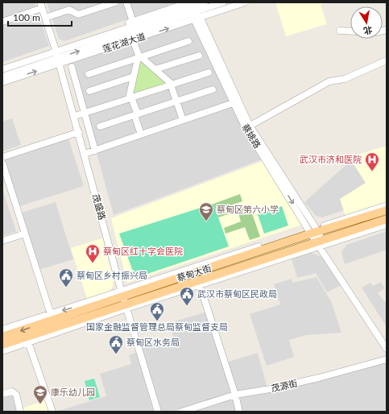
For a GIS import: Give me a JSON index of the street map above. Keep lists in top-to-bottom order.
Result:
{
  "streets": {
    "main road": ["蔡甸大街"],
    "street": [
      "莲花湖大道",
      "蔡姚路",
      "茂盛路",
      "茂源街"
    ]
  },
  "crossings": [
    ["莲花湖大道", "蔡姚路"],
    ["莲花湖大道", "茂盛路"],
    ["蔡姚路", "蔡甸大街"],
    ["茂盛路", "蔡甸大街"]
  ],
  "places": {
    "hospital": ["武汉市济和医院", "蔡甸区红十字会医院"],
    "school or university": ["蔡甸区第六小学", "康乐幼儿园"],
    "public building": [
      "蔡甸区乡村振兴局",
      "武汉市蔡甸区民政局",
      "国家金融监督管理总局蔡甸监督支局",
      "蔡甸区水务局"
    ]
  },
  "scale_bar": "100 m",
  "north": "bottom"
}
